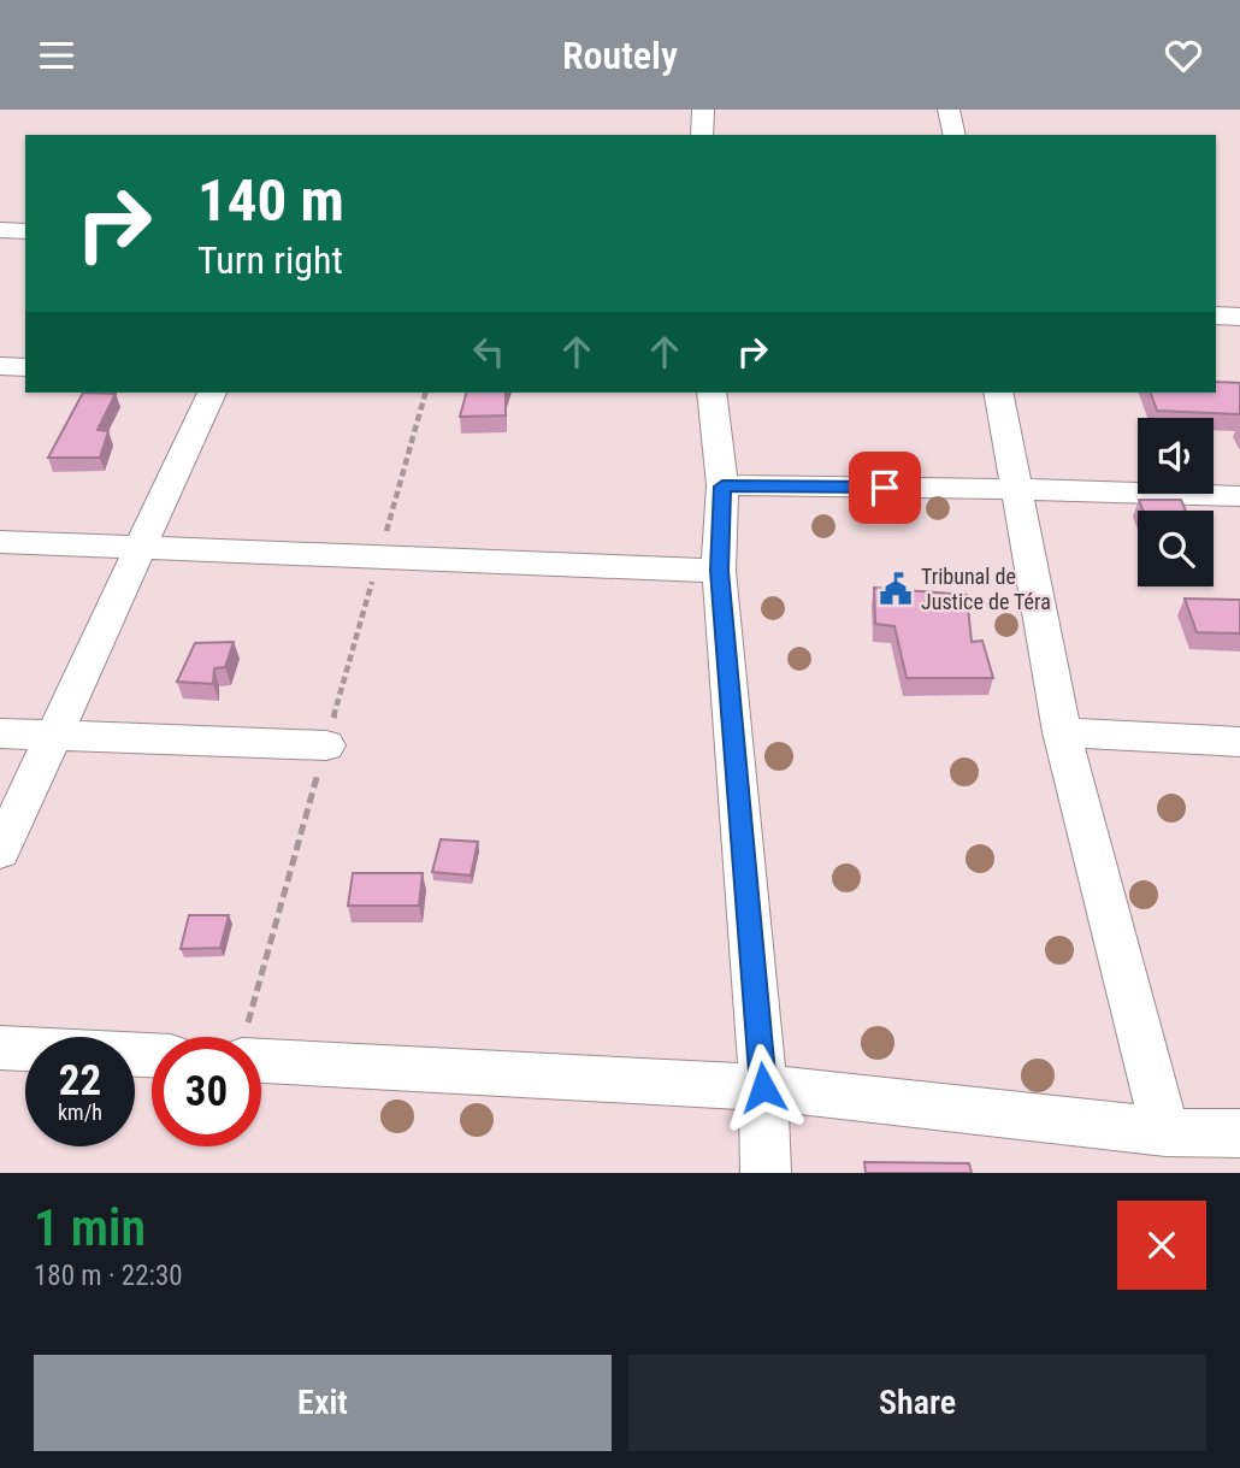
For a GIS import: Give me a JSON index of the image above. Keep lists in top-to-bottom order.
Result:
{
  "places": {
    "public building": ["Tribunal de Justice de Téra"]
  },
  "page": {
    "header": "Routely",
    "turn": ["140 m", "Turn right"],
    "speed": "22 km/h",
    "limit": "30",
    "heading": ["1 min", "180 m · 22:30"],
    "buttons": ["Exit", "Share"]
  }
}
